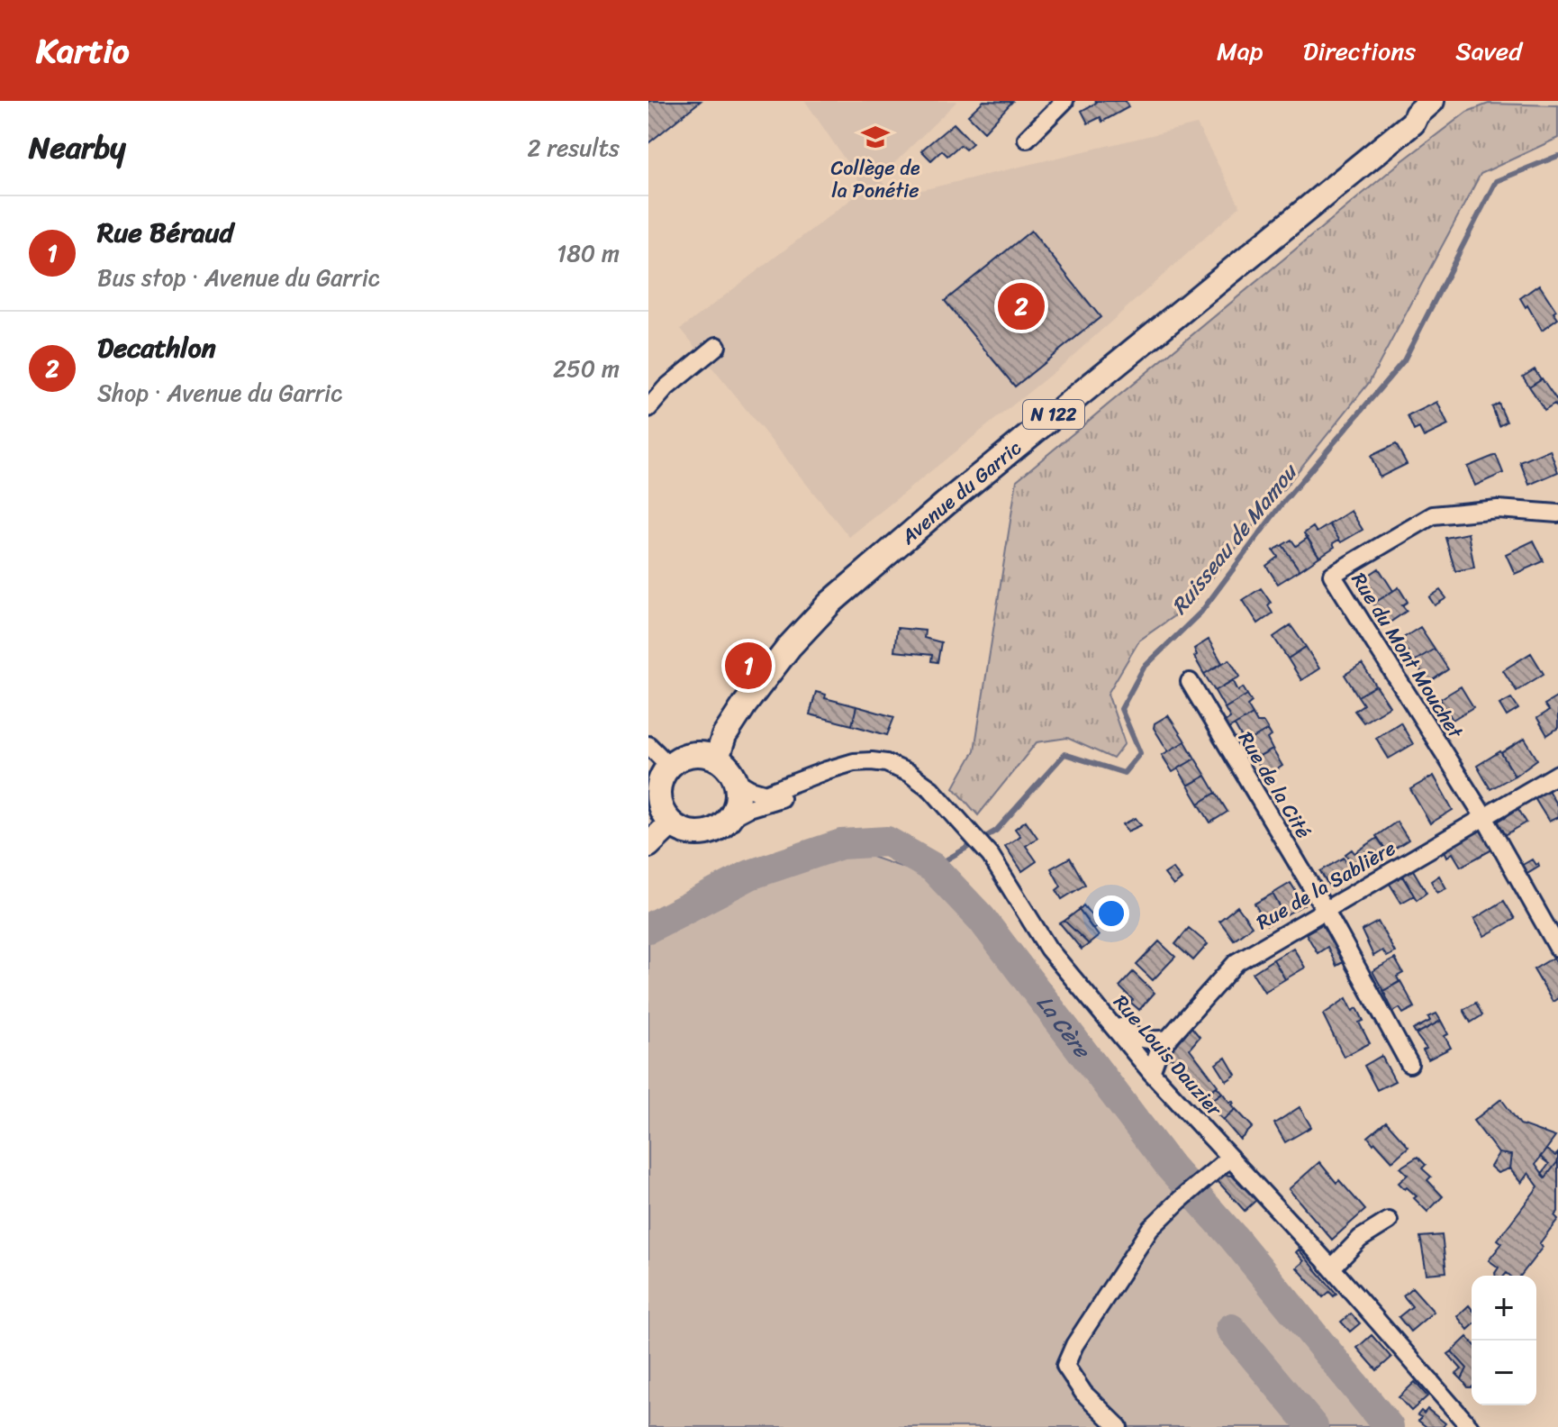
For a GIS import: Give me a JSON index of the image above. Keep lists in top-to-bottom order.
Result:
{
  "streets": {
    "main road": ["N 122", "Avenue du Garric"],
    "street": [
      "Rue du Mont Mouchet",
      "Rue de la Cité",
      "Rue de la Sablière",
      "Rue Louis Dauzier"
    ]
  },
  "crossings": [
    ["Rue du Mont Mouchet", "Rue de la Sablière"],
    ["Rue de la Cité", "Rue de la Sablière"],
    ["Rue de la Sablière", "Rue Louis Dauzier"]
  ],
  "water": ["Ruisseau de Mamou", "La Cère"],
  "places": {
    "school or university": ["Collège de la Ponétie"]
  },
  "page": {
    "header": "Kartio",
    "nav": ["Map", "Directions", "Saved"],
    "heading": ["Nearby", "2 results"],
    "list": [
      {
        "mark": "1",
        "name": "Rue Béraud",
        "note": "Bus stop · Avenue du Garric",
        "value": "180 m"
      },
      {
        "mark": "2",
        "name": "Decathlon",
        "note": "Shop · Avenue du Garric",
        "value": "250 m"
      }
    ],
    "pins": ["2", "1"],
    "map_buttons": ["+", "−"]
  }
}
